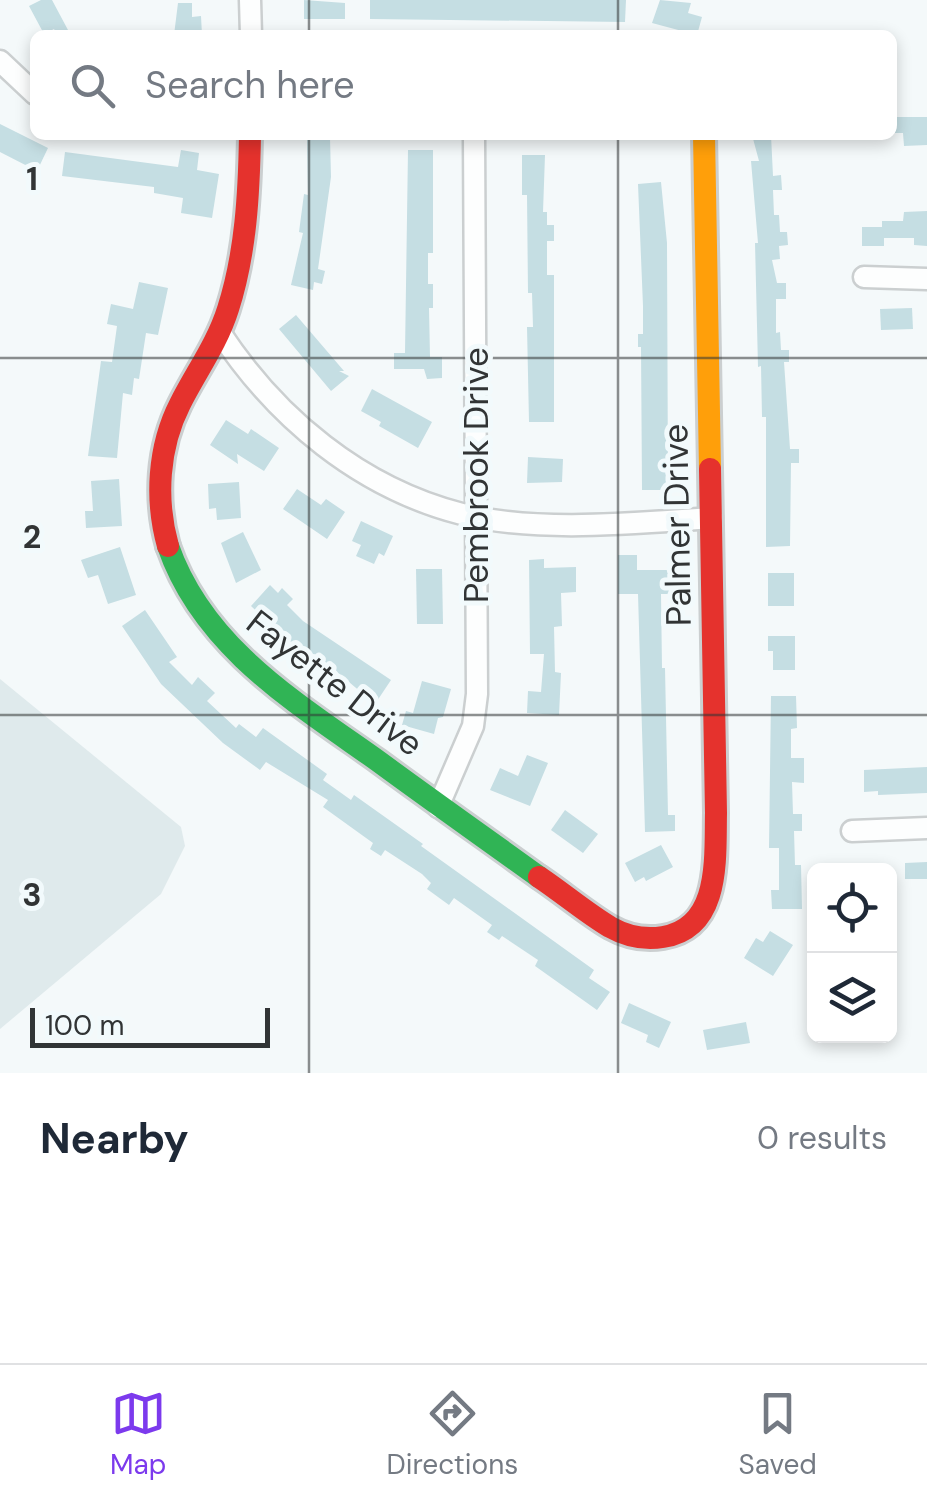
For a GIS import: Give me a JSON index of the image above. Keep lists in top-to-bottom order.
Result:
{
  "streets": {
    "street": ["Pembrook Drive", "Palmer Drive", "Fayette Drive"]
  },
  "crossings": [
    ["Pembrook Drive", "Fayette Drive"],
    ["Palmer Drive", "Fayette Drive"]
  ],
  "scale_bar": "100 m",
  "page": {
    "search": "Search here",
    "scale": "100 m",
    "heading": ["Nearby", "0 results"],
    "nav": ["Map", "Directions", "Saved"]
  },
  "grid": {
    "rows": ["1", "2", "3"]
  }
}
